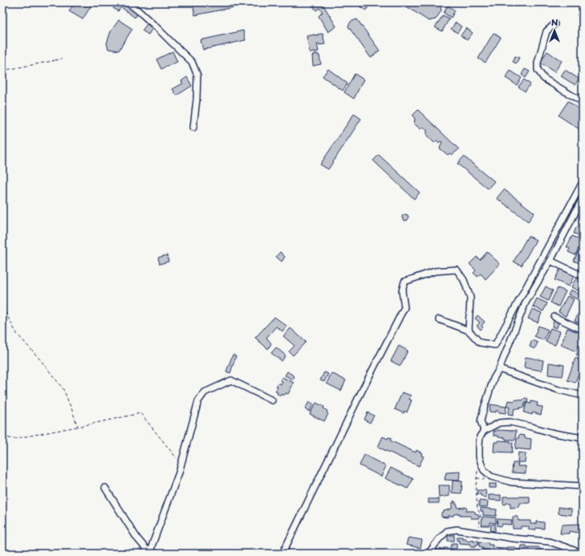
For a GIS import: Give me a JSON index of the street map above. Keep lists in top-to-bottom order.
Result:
{
  "north": "top"
}
